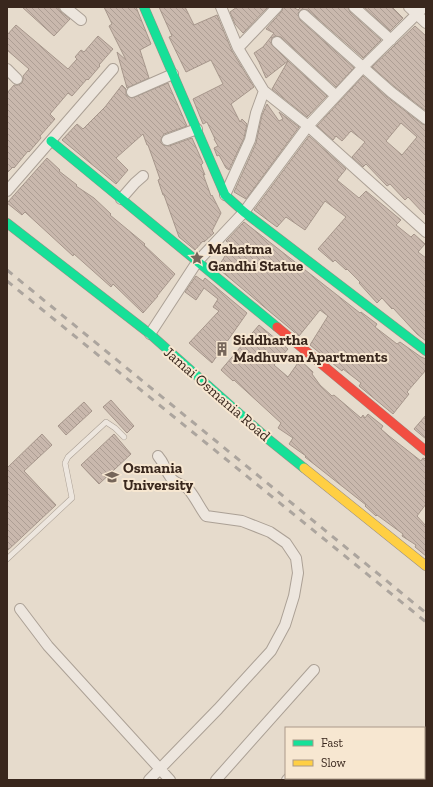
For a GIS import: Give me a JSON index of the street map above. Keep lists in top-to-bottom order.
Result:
{
  "streets": {
    "street": ["Jamai Osmania Road"]
  },
  "places": {
    "place": ["Mahatma Gandhi Statue"],
    "building": ["Siddhartha Madhuvan Apartments"],
    "school or university": ["Osmania University"]
  },
  "legend": ["Fast", "Slow"]
}
